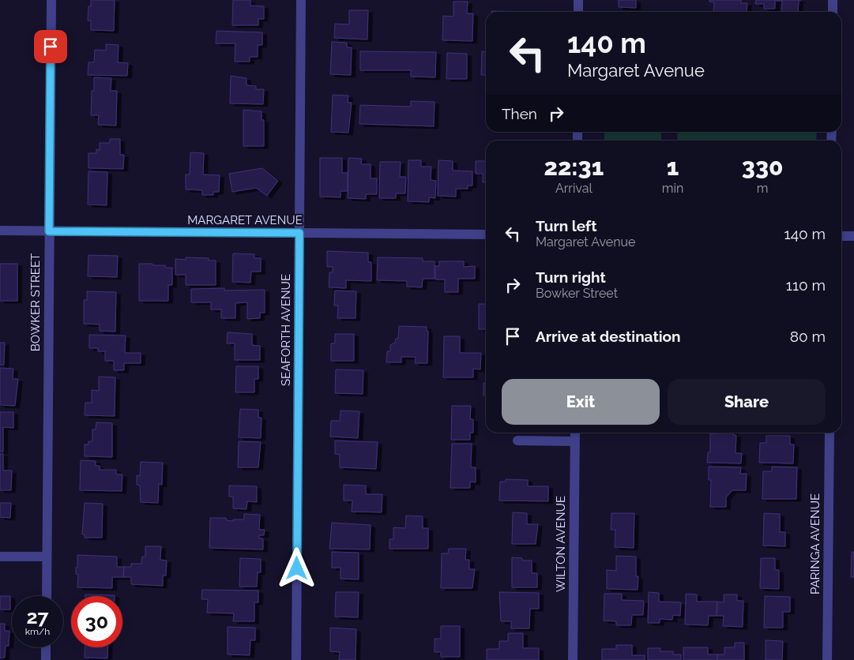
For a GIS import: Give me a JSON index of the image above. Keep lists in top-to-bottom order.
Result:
{
  "streets": {
    "street": [
      "MARGARET AVENUE",
      "BOWKER STREET",
      "SEAFORTH AVENUE",
      "WILTON AVENUE",
      "PARINGA AVENUE"
    ]
  },
  "crossings": [
    ["MARGARET AVENUE", "BOWKER STREET"],
    ["MARGARET AVENUE", "SEAFORTH AVENUE"]
  ],
  "page": {
    "turn": ["140 m", "Margaret Avenue"],
    "then": "Then",
    "eta": [
      "22:31",
      "Arrival",
      "1",
      "min",
      "330",
      "m"
    ],
    "list": [
      {
        "name": "Turn left",
        "note": "Margaret Avenue",
        "value": "140 m"
      },
      {
        "name": "Turn right",
        "note": "Bowker Street",
        "value": "110 m"
      },
      {
        "name": "Arrive at destination",
        "value": "80 m"
      }
    ],
    "buttons": ["Exit", "Share"],
    "speed": "27 km/h",
    "limit": "30"
  }
}
